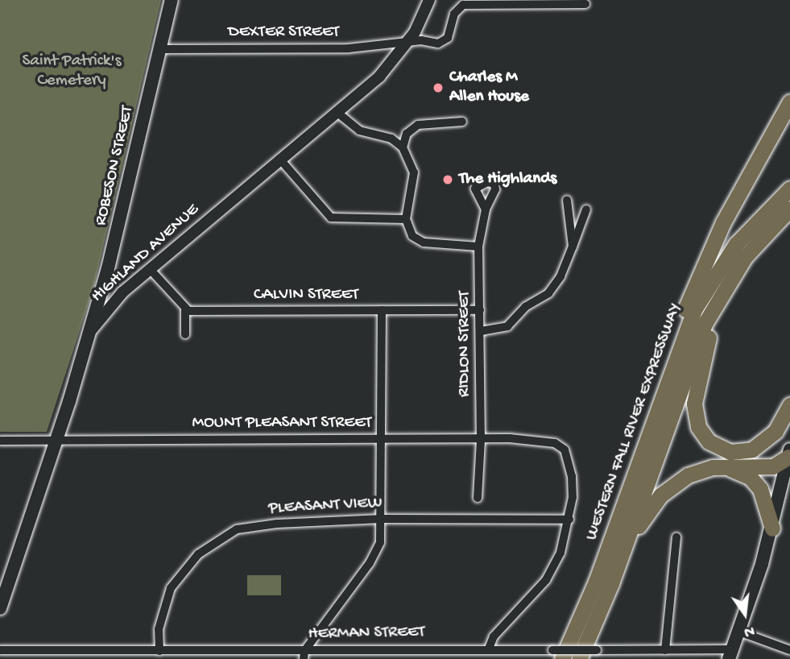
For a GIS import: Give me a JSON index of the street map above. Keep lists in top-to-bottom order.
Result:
{
  "streets": {
    "highway": ["WESTERN FALL RIVER EXPRESSWAY"],
    "main road": ["ROBESON STREET", "HIGHLAND AVENUE"],
    "street": [
      "DEXTER STREET",
      "CALVIN STREET",
      "RIDLON STREET",
      "MOUNT PLEASANT STREET",
      "PLEASANT VIEW",
      "HERMAN STREET"
    ]
  },
  "crossings": [
    ["DEXTER STREET", "ROBESON STREET"],
    ["DEXTER STREET", "HIGHLAND AVENUE"],
    ["ROBESON STREET", "HIGHLAND AVENUE"],
    ["HIGHLAND AVENUE", "MOUNT PLEASANT STREET"],
    ["CALVIN STREET", "RIDLON STREET"],
    ["RIDLON STREET", "MOUNT PLEASANT STREET"],
    ["WESTERN FALL RIVER EXPRESSWAY", "HERMAN STREET"],
    ["MOUNT PLEASANT STREET", "PLEASANT VIEW"],
    ["PLEASANT VIEW", "HERMAN STREET"]
  ],
  "parks": ["Saint Patrick's Cemetery"],
  "places": ["Charles M Allen House", "The Highlands"],
  "north": "bottom"
}
